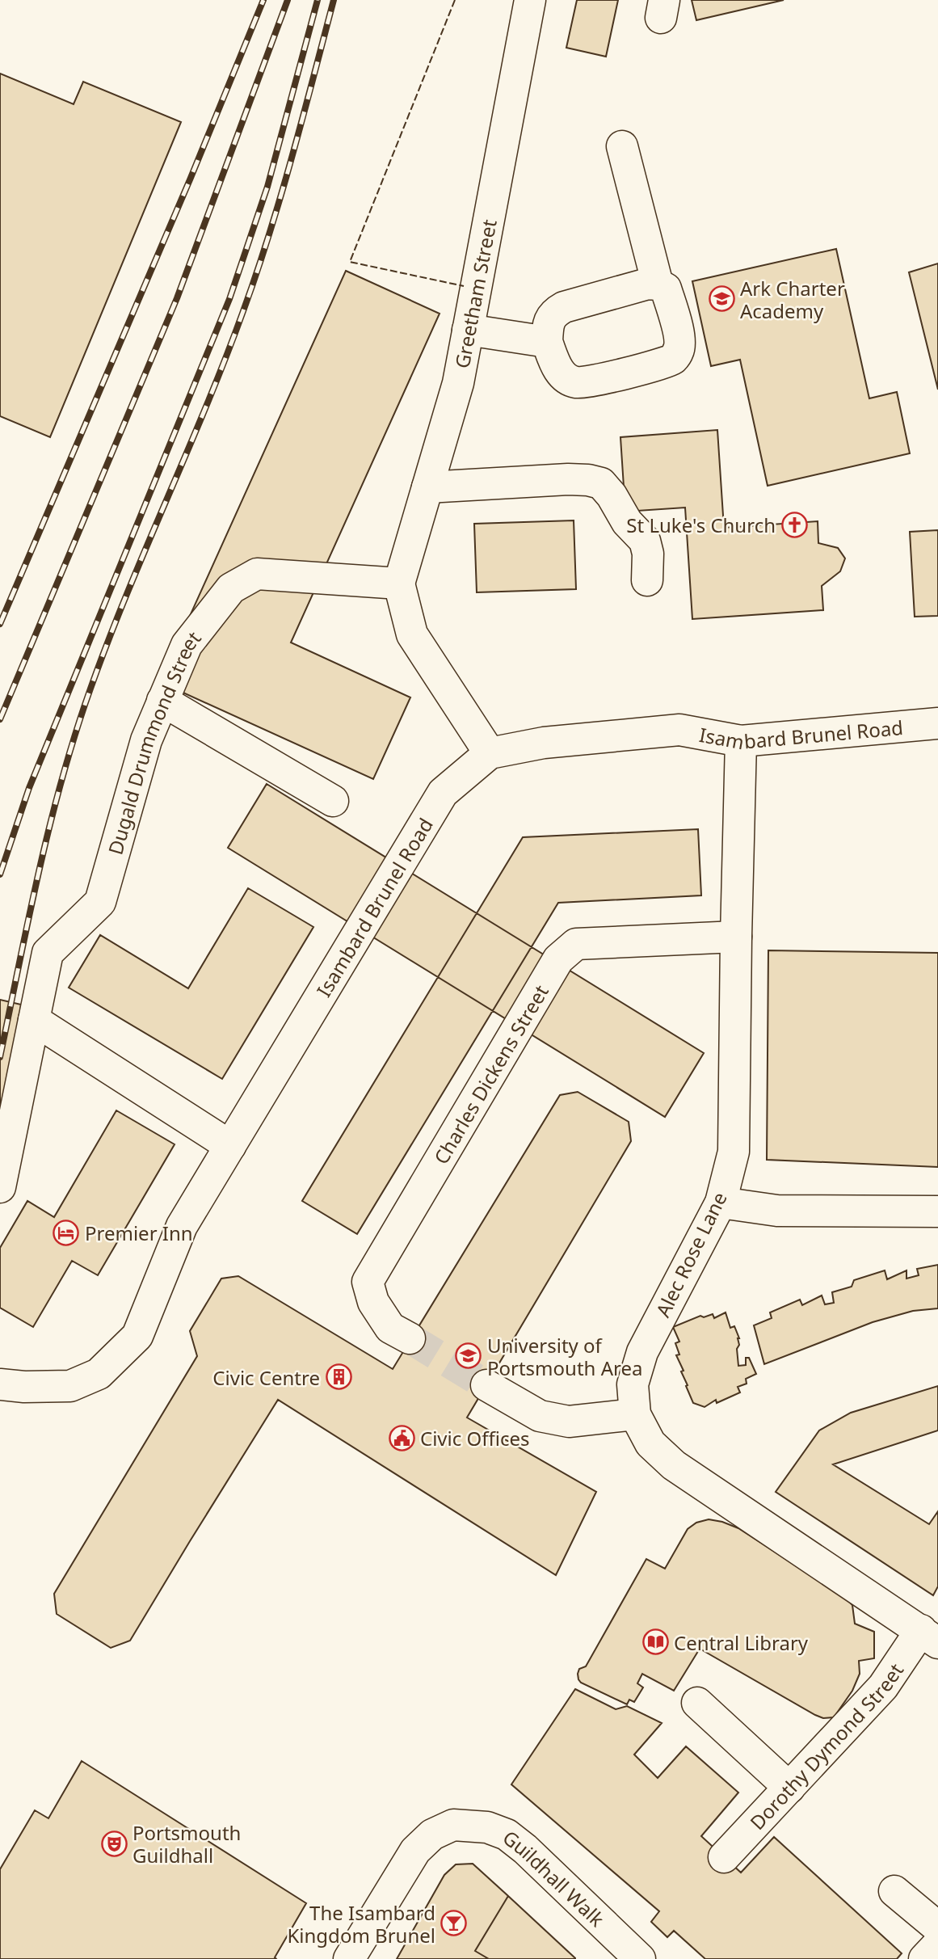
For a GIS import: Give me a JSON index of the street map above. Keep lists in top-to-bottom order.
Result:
{
  "streets": {
    "street": [
      "Greetham Street",
      "Isambard Brunel Road",
      "Dugald Drummond Street",
      "Charles Dickens Street",
      "Alec Rose Lane",
      "Dorothy Dymond Street",
      "Guildhall Walk"
    ]
  },
  "crossings": [
    ["Greetham Street", "Dugald Drummond Street"],
    ["Isambard Brunel Road", "Alec Rose Lane"],
    ["Charles Dickens Street", "Alec Rose Lane"],
    ["Alec Rose Lane", "Dorothy Dymond Street"]
  ],
  "places": {
    "school or university": ["Ark Charter Academy", "University of Portsmouth Area"],
    "church": ["St Luke's Church"],
    "hotel": ["Premier Inn"],
    "building": ["Civic Centre"],
    "public building": ["Civic Offices"],
    "library": ["Central Library"],
    "theatre": ["Portsmouth Guildhall"],
    "bar": ["The Isambard Kingdom Brunel"]
  }
}
